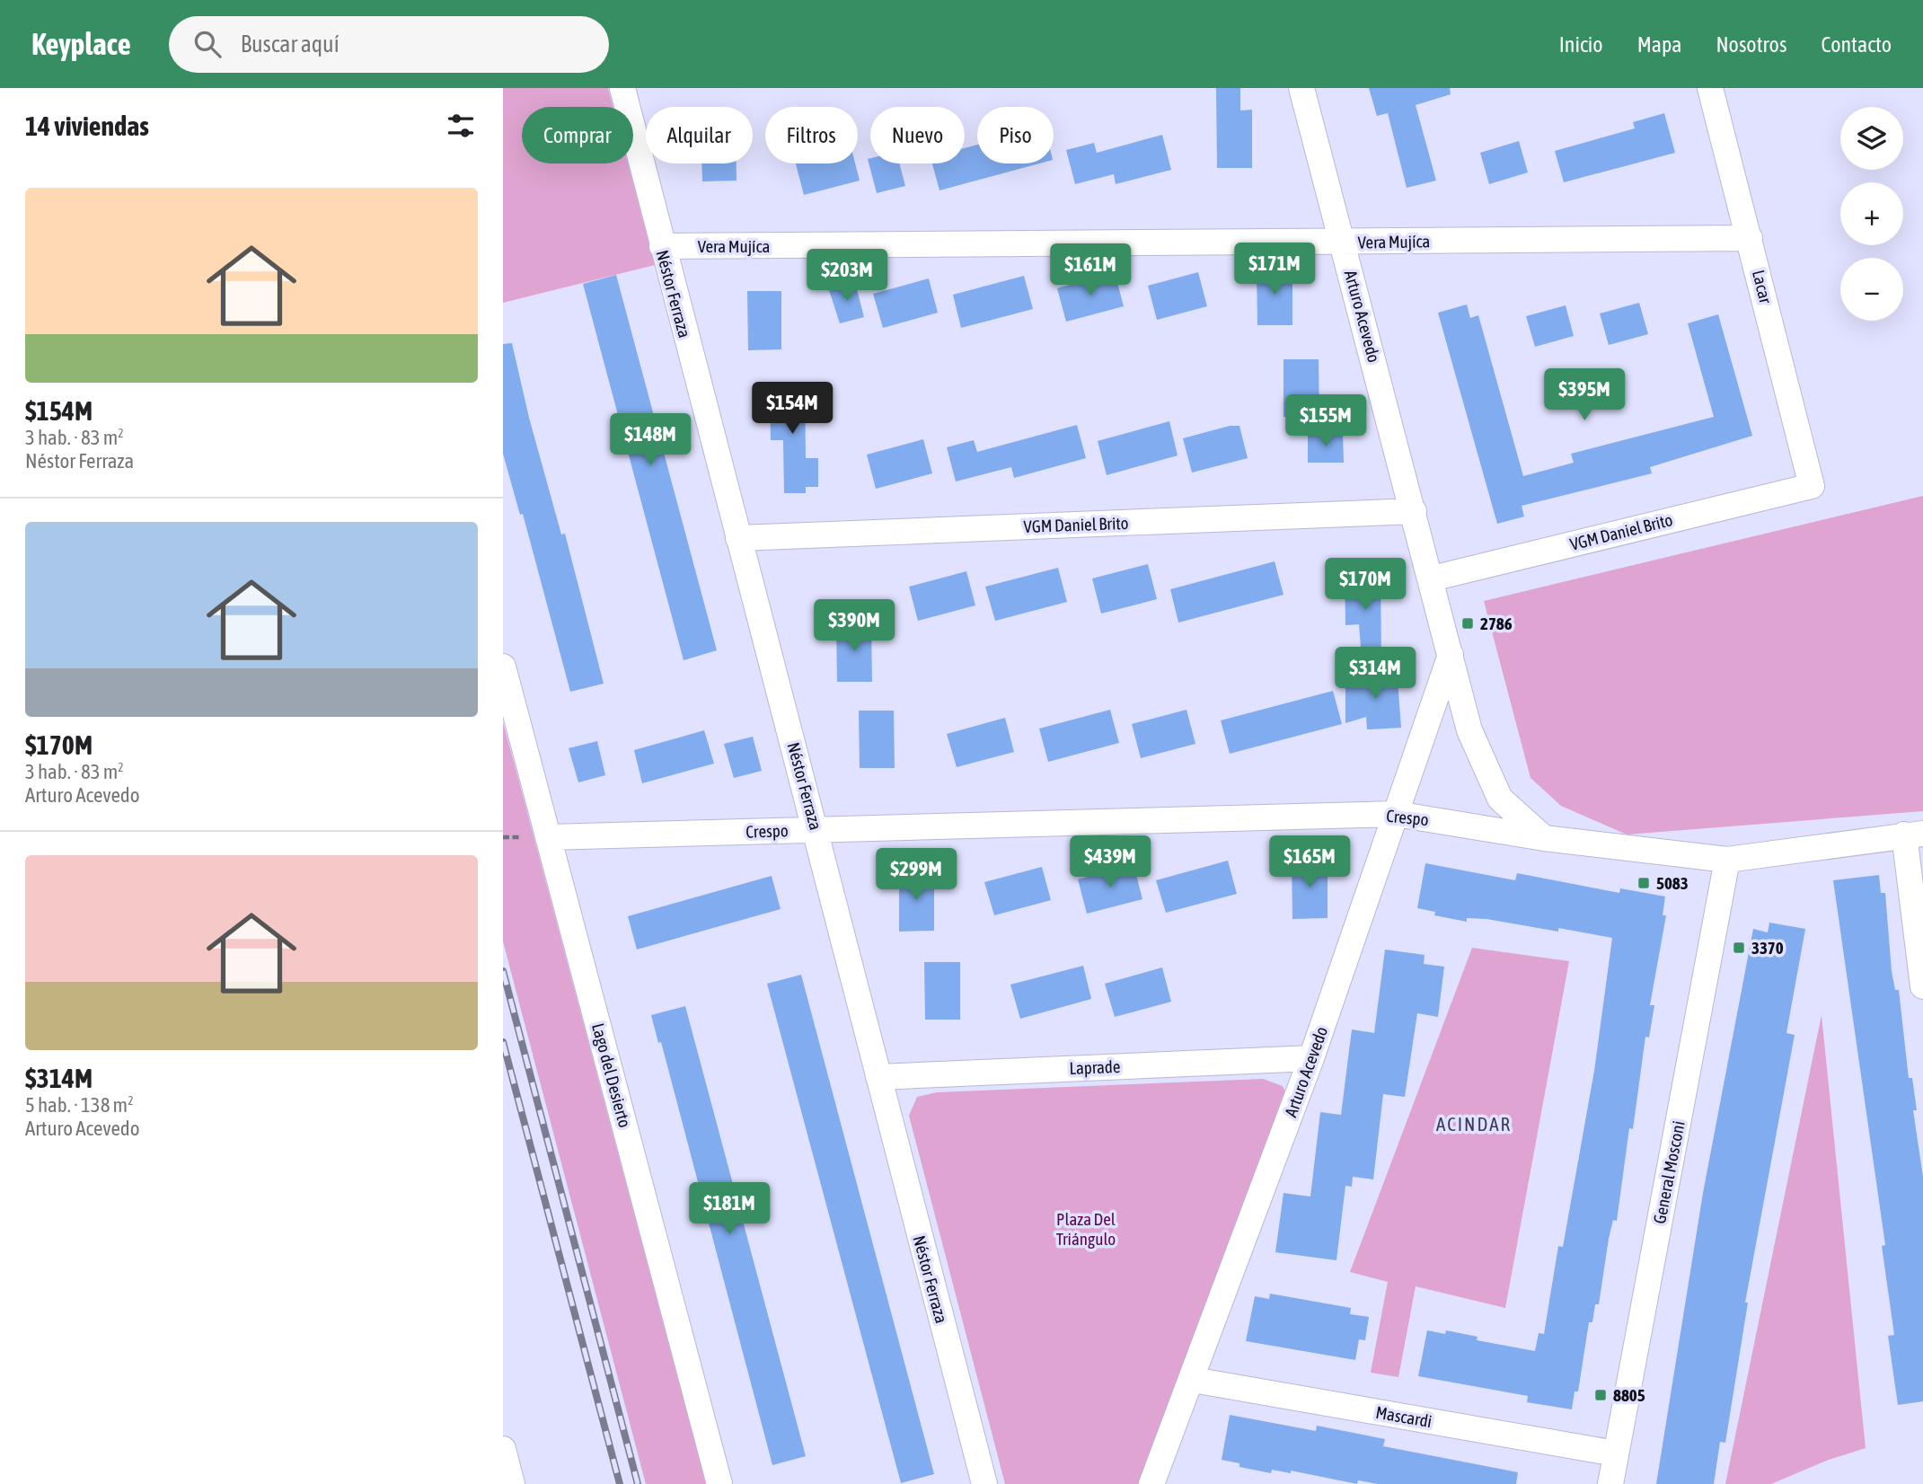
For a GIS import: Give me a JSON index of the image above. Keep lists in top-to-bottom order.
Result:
{
  "streets": {
    "street": [
      "Vera Mujíca",
      "Lacar",
      "Néstor Ferraza",
      "Arturo Acevedo",
      "VGM Daniel Brito",
      "Crespo",
      "Laprade",
      "Lago del Desierto",
      "General Mosconi",
      "Mascardi"
    ]
  },
  "crossings": [
    ["Vera Mujíca", "Lacar"],
    ["Vera Mujíca", "Néstor Ferraza"],
    ["Vera Mujíca", "Arturo Acevedo"],
    ["Lacar", "VGM Daniel Brito"],
    ["Néstor Ferraza", "VGM Daniel Brito"],
    ["Néstor Ferraza", "Crespo"],
    ["Néstor Ferraza", "Laprade"],
    ["Arturo Acevedo", "VGM Daniel Brito"],
    ["Arturo Acevedo", "Crespo"],
    ["Arturo Acevedo", "Laprade"],
    ["Arturo Acevedo", "Mascardi"],
    ["Crespo", "Lago del Desierto"],
    ["Crespo", "General Mosconi"],
    ["General Mosconi", "Mascardi"]
  ],
  "districts": ["ACINDAR"],
  "parks": ["Plaza Del Triángulo"],
  "places": {
    "transit": [
      "2786",
      "5083",
      "3370",
      "8805"
    ]
  },
  "page": {
    "header": "Keyplace",
    "search": "Buscar aquí",
    "nav": [
      "Inicio",
      "Mapa",
      "Nosotros",
      "Contacto"
    ],
    "heading": "14 viviendas",
    "map_buttons": ["+", "−"],
    "chip": [
      "Comprar",
      "Alquilar",
      "Filtros",
      "Nuevo",
      "Piso"
    ],
    "list": [
      {
        "name": "$154M",
        "note": "3 hab. · 83 m² · Néstor Ferraza"
      },
      {
        "name": "$170M",
        "note": "3 hab. · 83 m² · Arturo Acevedo"
      },
      {
        "name": "$314M",
        "note": "5 hab. · 138 m² · Arturo Acevedo"
      }
    ],
    "price": [
      "$171M",
      "$161M",
      "$203M",
      "$395M",
      "$154M",
      "$155M",
      "$148M",
      "$170M",
      "$390M",
      "$314M",
      "$439M",
      "$165M",
      "$299M",
      "$181M"
    ]
  }
}
